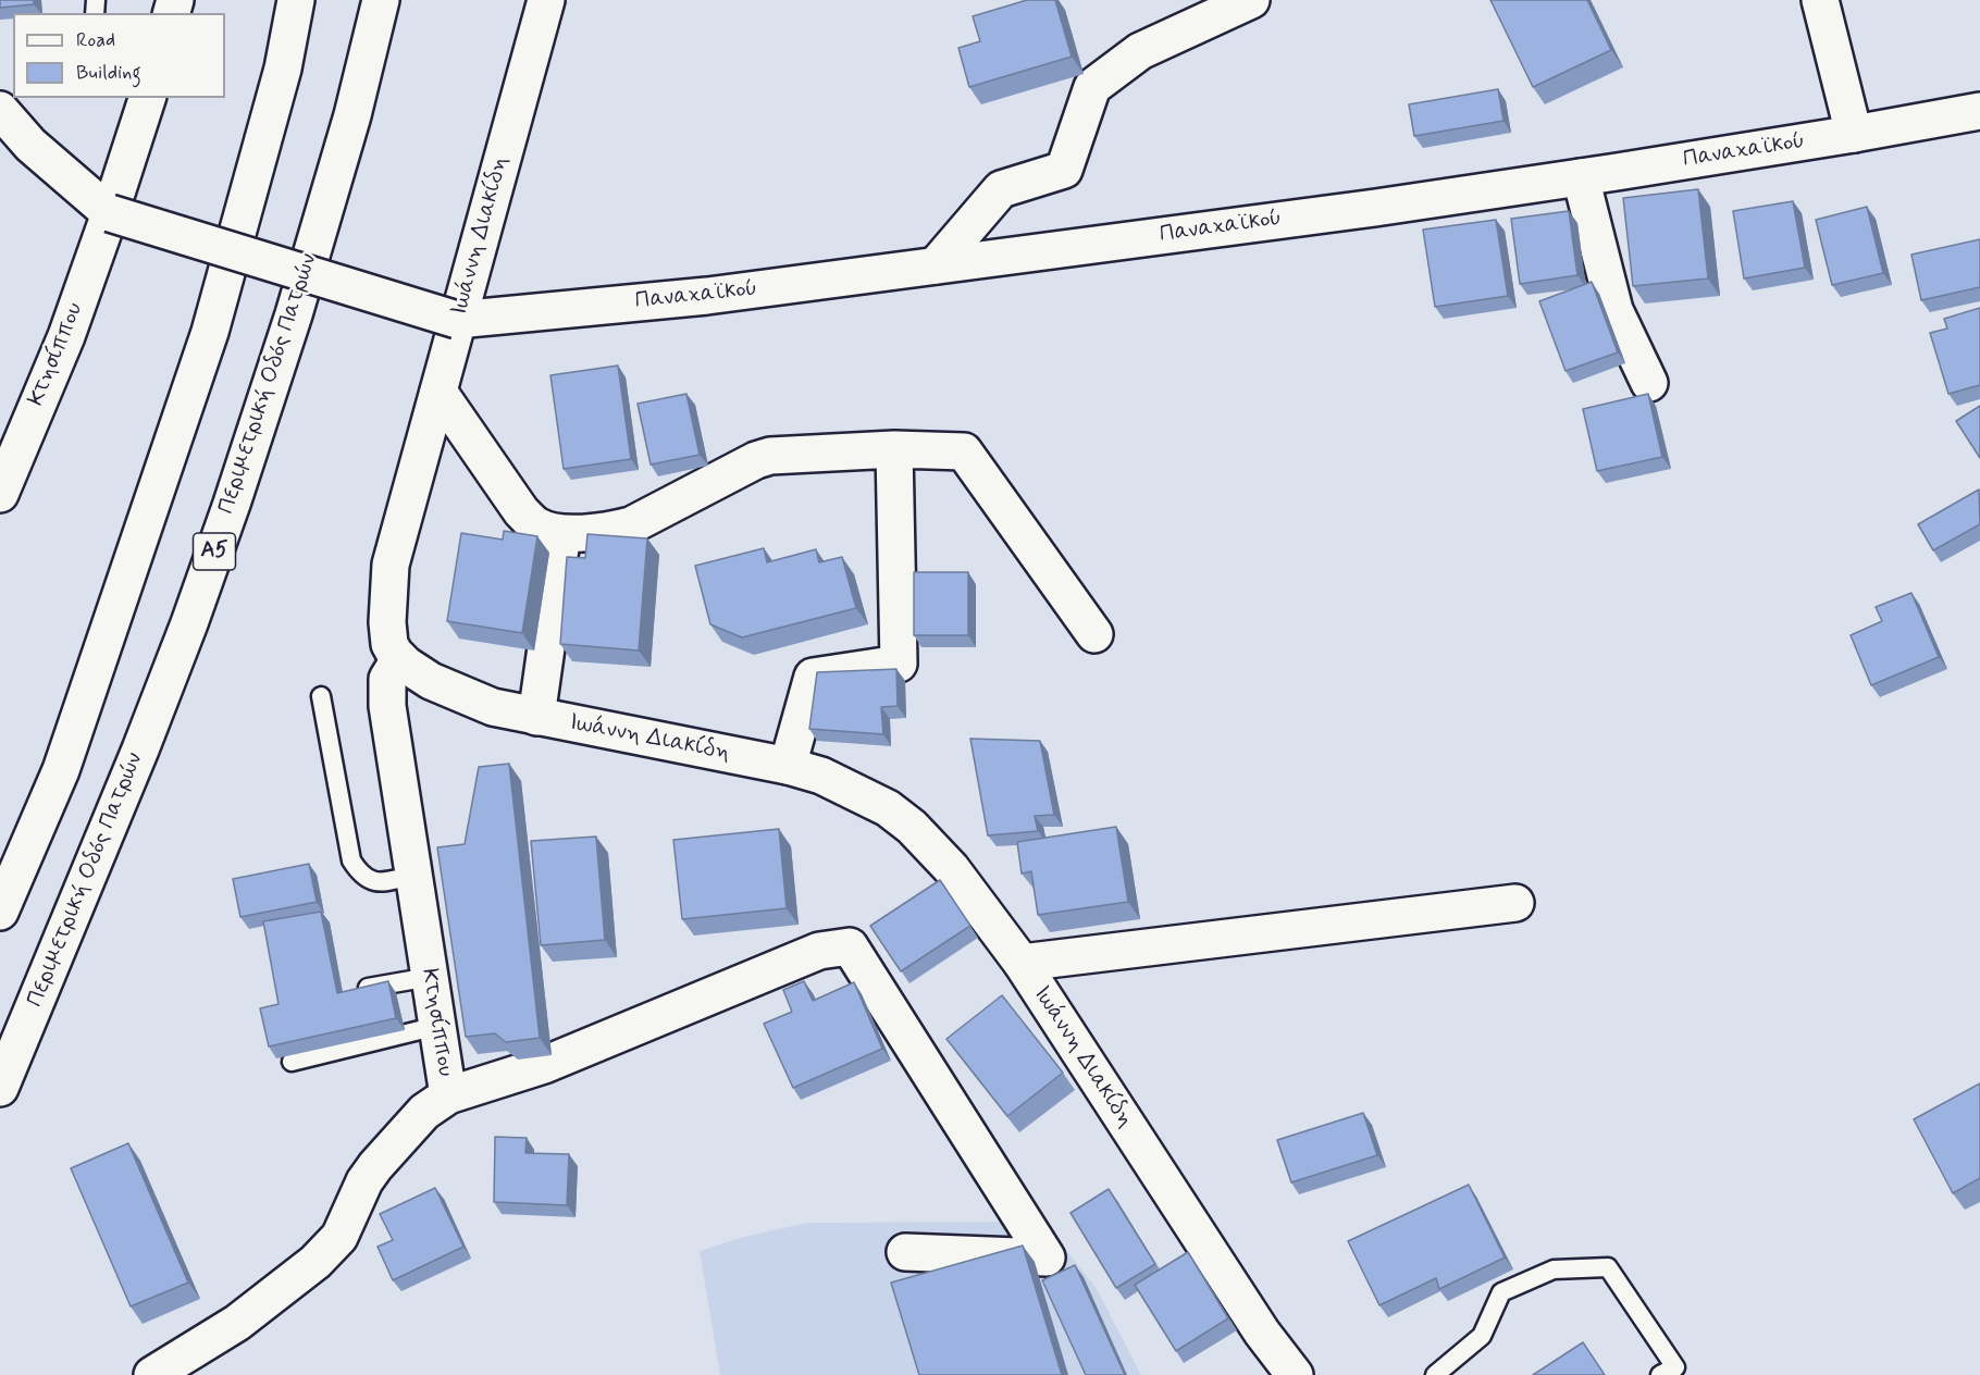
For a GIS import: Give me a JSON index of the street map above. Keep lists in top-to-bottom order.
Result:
{
  "streets": {
    "main road": [
      "Παναχαϊκού",
      "Ιωάννη Διακίδη",
      "Κτησίππου",
      "Περιμετρική Οδός Πατρών",
      "Α5"
    ]
  },
  "crossings": [
    ["Παναχαϊκού", "Ιωάννη Διακίδη"],
    ["Ιωάννη Διακίδη", "Κτησίππου"]
  ],
  "legend": ["Road", "Building"]
}
